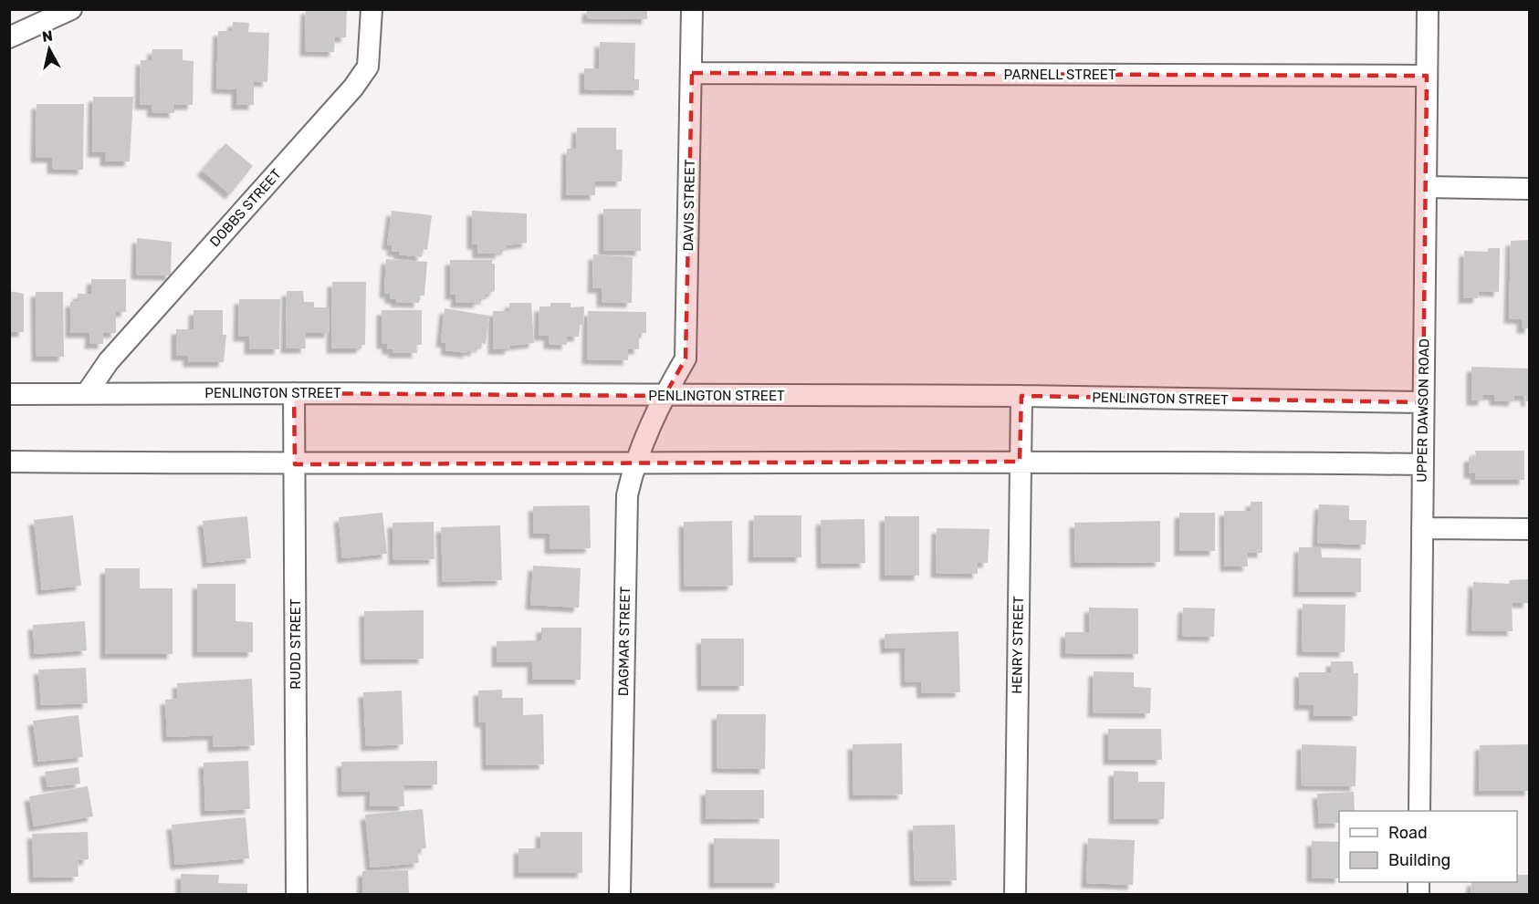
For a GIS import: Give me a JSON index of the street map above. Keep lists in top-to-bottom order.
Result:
{
  "streets": {
    "street": [
      "PARNELL STREET",
      "DAVIS STREET",
      "DOBBS STREET",
      "PENLINGTON STREET",
      "UPPER DAWSON ROAD",
      "DAGMAR STREET",
      "RUDD STREET",
      "HENRY STREET"
    ]
  },
  "crossings": [
    ["PARNELL STREET", "DAVIS STREET"],
    ["PARNELL STREET", "UPPER DAWSON ROAD"],
    ["DAVIS STREET", "PENLINGTON STREET"],
    ["DAVIS STREET", "DAGMAR STREET"],
    ["DOBBS STREET", "PENLINGTON STREET"],
    ["PENLINGTON STREET", "UPPER DAWSON ROAD"],
    ["PENLINGTON STREET", "DAGMAR STREET"],
    ["PENLINGTON STREET", "RUDD STREET"],
    ["PENLINGTON STREET", "HENRY STREET"]
  ],
  "legend": ["Road", "Building"],
  "north": "top"
}
